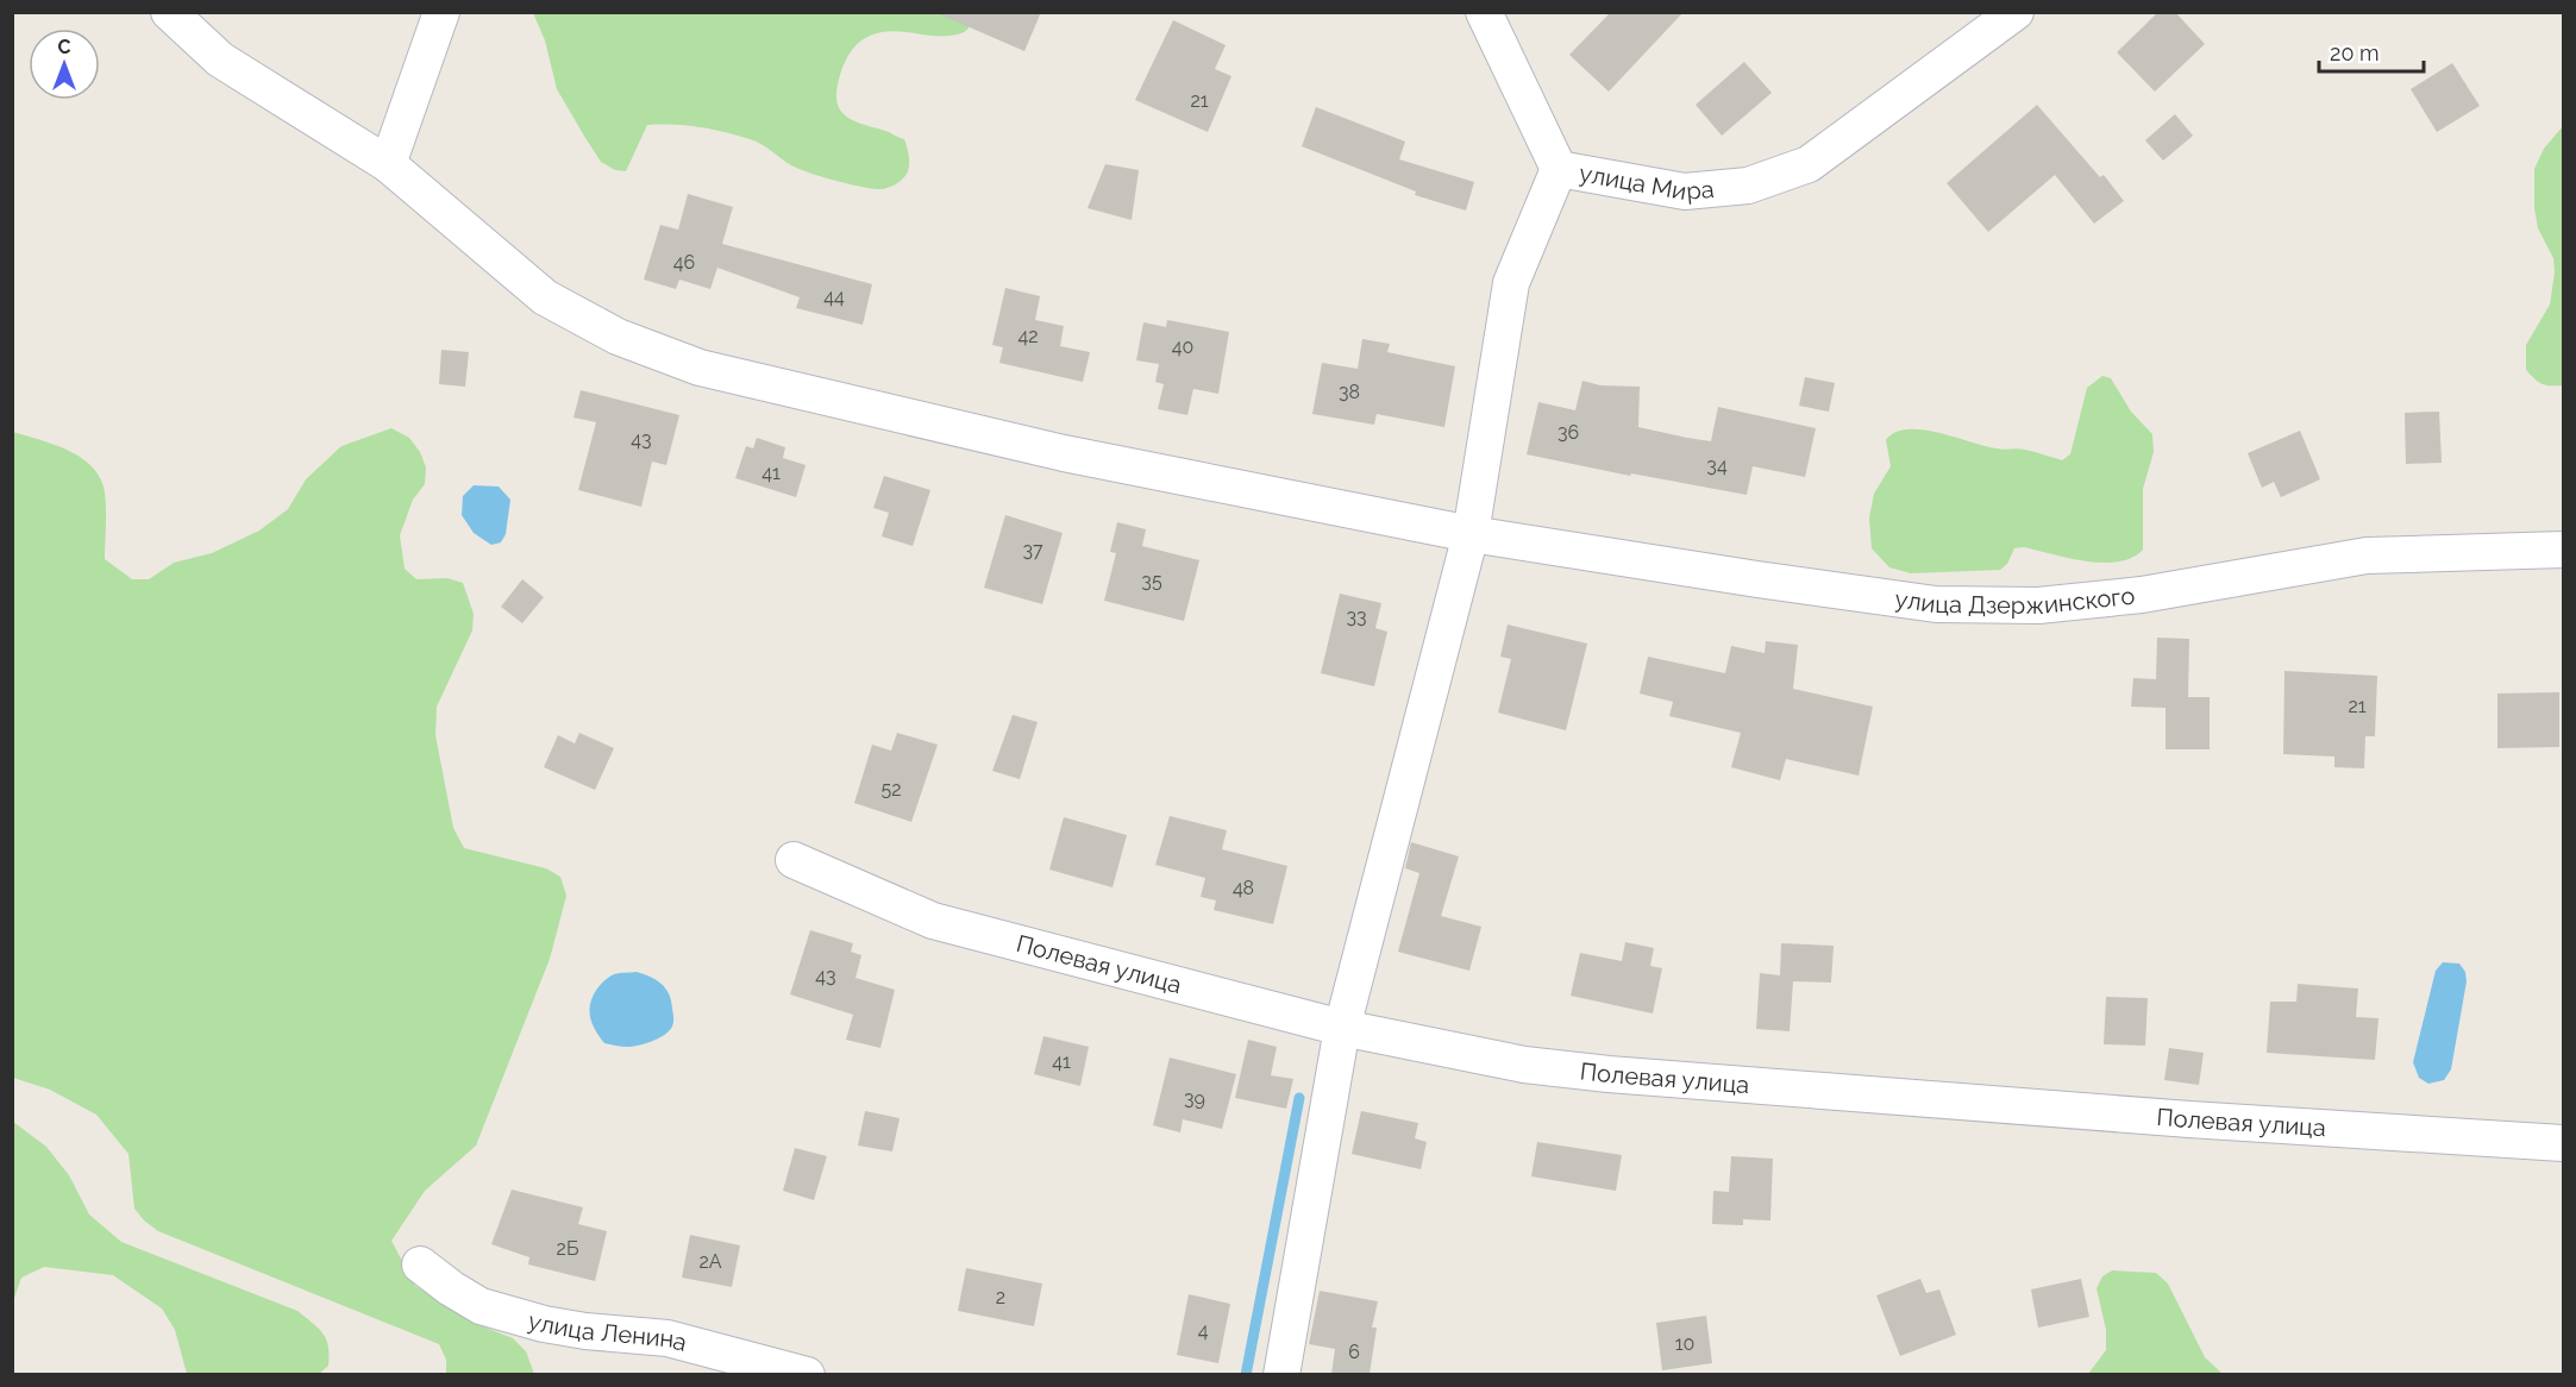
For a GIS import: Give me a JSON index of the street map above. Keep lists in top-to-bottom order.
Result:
{
  "streets": {
    "street": [
      "улица Мира",
      "улица Дзержинского",
      "Полевая улица",
      "улица Ленина"
    ]
  },
  "crossings": [
    ["улица Мира", "улица Дзержинского"],
    ["улица Мира", "Полевая улица"]
  ],
  "house_numbers": [
    "21",
    "46",
    "44",
    "42",
    "40",
    "38",
    "36",
    "43",
    "34",
    "41",
    "37",
    "35",
    "33",
    "21",
    "52",
    "48",
    "43",
    "41",
    "39",
    "2Б",
    "2А",
    "2",
    "4",
    "10",
    "6"
  ],
  "scale_bar": "20 m",
  "north": "top"
}
